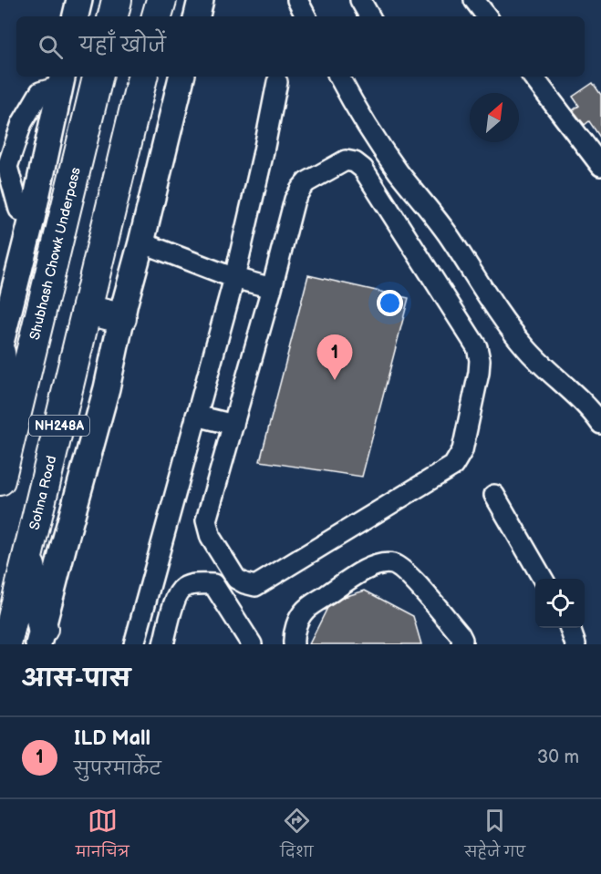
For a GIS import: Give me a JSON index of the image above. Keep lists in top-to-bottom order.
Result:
{
  "streets": {
    "highway": ["Shubhash Chowk Underpass", "NH248A", "Sohna Road"]
  },
  "crossings": [
    ["Shubhash Chowk Underpass", "NH248A"],
    ["NH248A", "Sohna Road"]
  ],
  "north": "top right",
  "page": {
    "search": "यहाँ खोजें",
    "pins": "1",
    "heading": "आस-पास",
    "list": [
      {
        "mark": "1",
        "name": "ILD Mall",
        "note": "सुपरमार्केट",
        "value": "30 m"
      }
    ],
    "nav": ["मानचित्र", "दिशा", "सहेजे गए"]
  }
}
